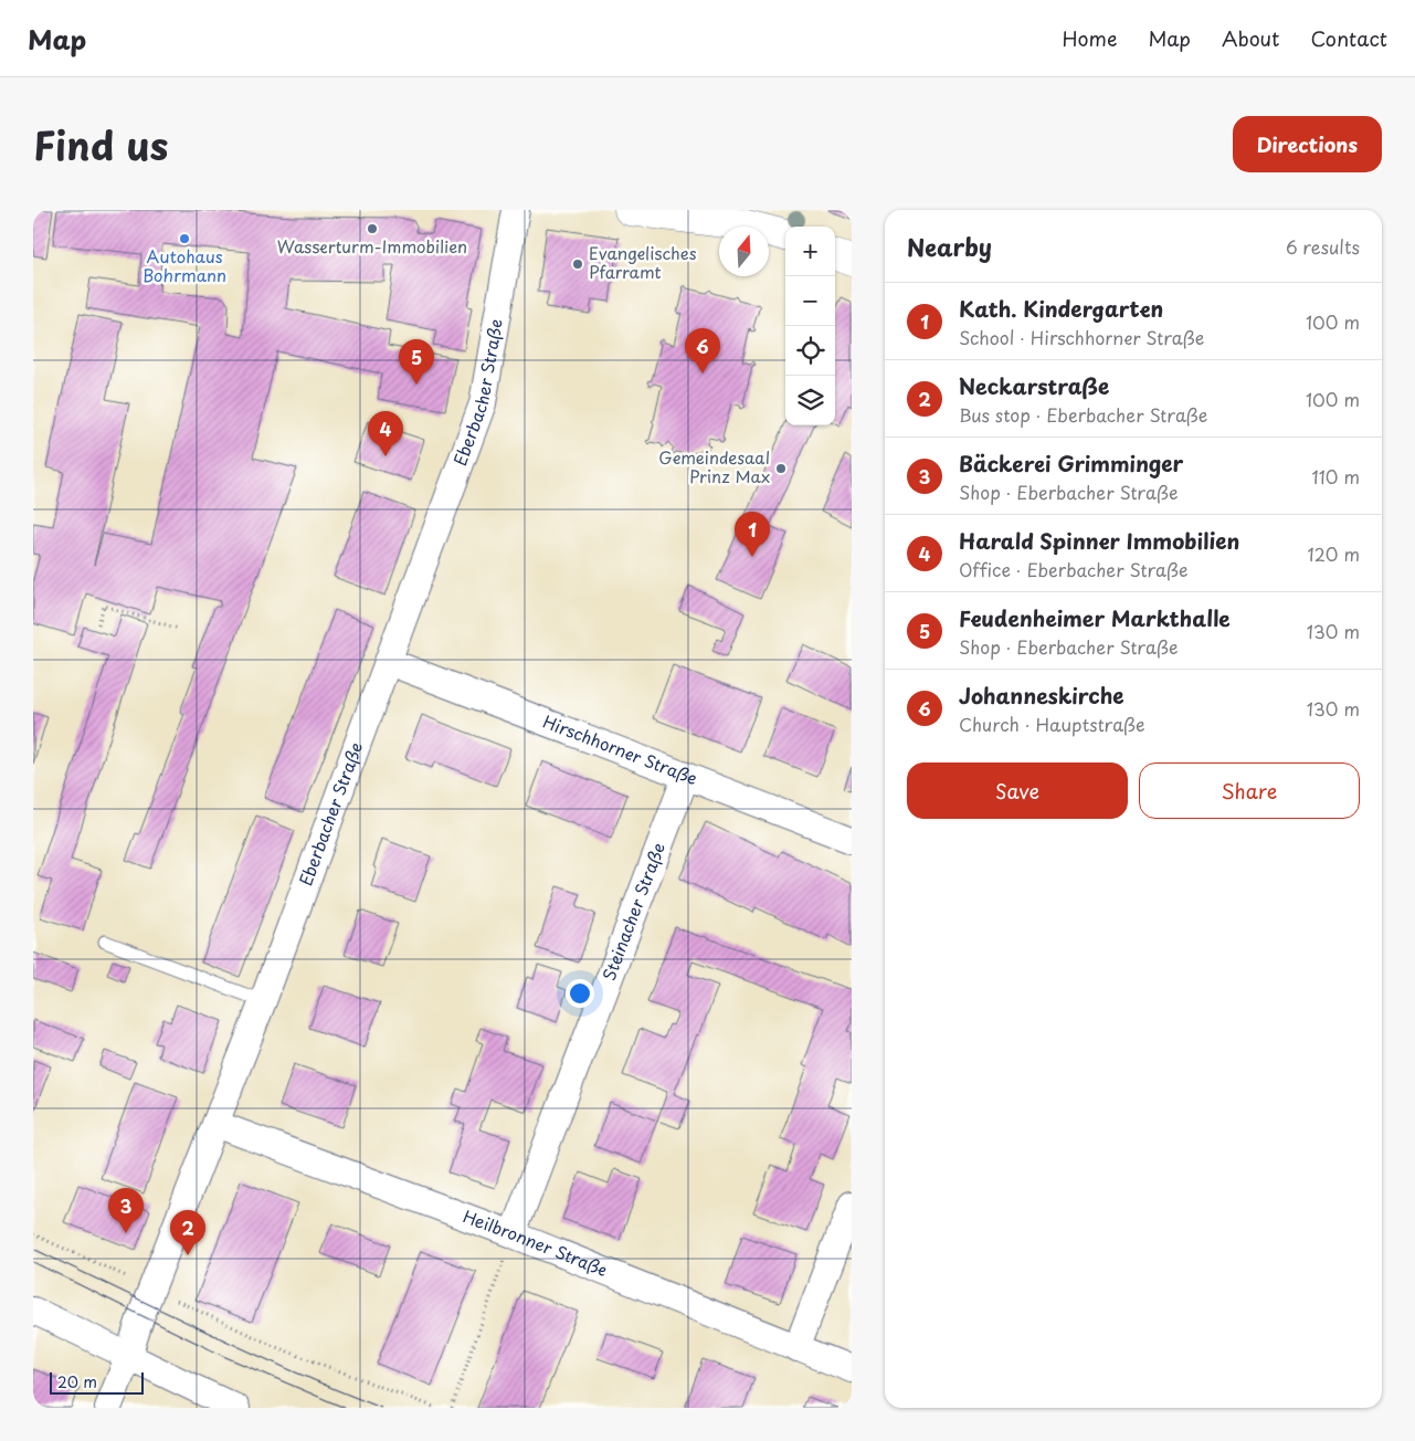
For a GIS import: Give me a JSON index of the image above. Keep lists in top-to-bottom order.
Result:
{
  "streets": {
    "street": [
      "Eberbacher Straße",
      "Hirschhorner Straße",
      "Steinacher Straße",
      "Heilbronner Straße"
    ]
  },
  "crossings": [
    ["Eberbacher Straße", "Hirschhorner Straße"],
    ["Eberbacher Straße", "Heilbronner Straße"],
    ["Hirschhorner Straße", "Steinacher Straße"],
    ["Steinacher Straße", "Heilbronner Straße"]
  ],
  "places": [
    "Wasserturm-Immobilien",
    "Autohaus Bohrmann",
    "Evangelisches Pfarramt",
    "Gemeindesaal Prinz Max"
  ],
  "scale_bar": "20 m",
  "north": "top",
  "page": {
    "header": "Map",
    "nav": [
      "Home",
      "Map",
      "About",
      "Contact"
    ],
    "title": "Find us",
    "buttons": [
      "Directions",
      ["Save", "Share"]
    ],
    "heading": ["Nearby", "6 results"],
    "map_buttons": ["+", "−"],
    "list": [
      {
        "mark": "1",
        "name": "Kath. Kindergarten",
        "note": "School · Hirschhorner Straße",
        "value": "100 m"
      },
      {
        "mark": "2",
        "name": "Neckarstraße",
        "note": "Bus stop · Eberbacher Straße",
        "value": "100 m"
      },
      {
        "mark": "3",
        "name": "Bäckerei Grimminger",
        "note": "Shop · Eberbacher Straße",
        "value": "110 m"
      },
      {
        "mark": "4",
        "name": "Harald Spinner Immobilien",
        "note": "Office · Eberbacher Straße",
        "value": "120 m"
      },
      {
        "mark": "5",
        "name": "Feudenheimer Markthalle",
        "note": "Shop · Eberbacher Straße",
        "value": "130 m"
      },
      {
        "mark": "6",
        "name": "Johanneskirche",
        "note": "Church · Hauptstraße",
        "value": "130 m"
      }
    ],
    "pins": [
      "6",
      "5",
      "4",
      "1",
      "3",
      "2"
    ],
    "scale": "20 m"
  }
}
